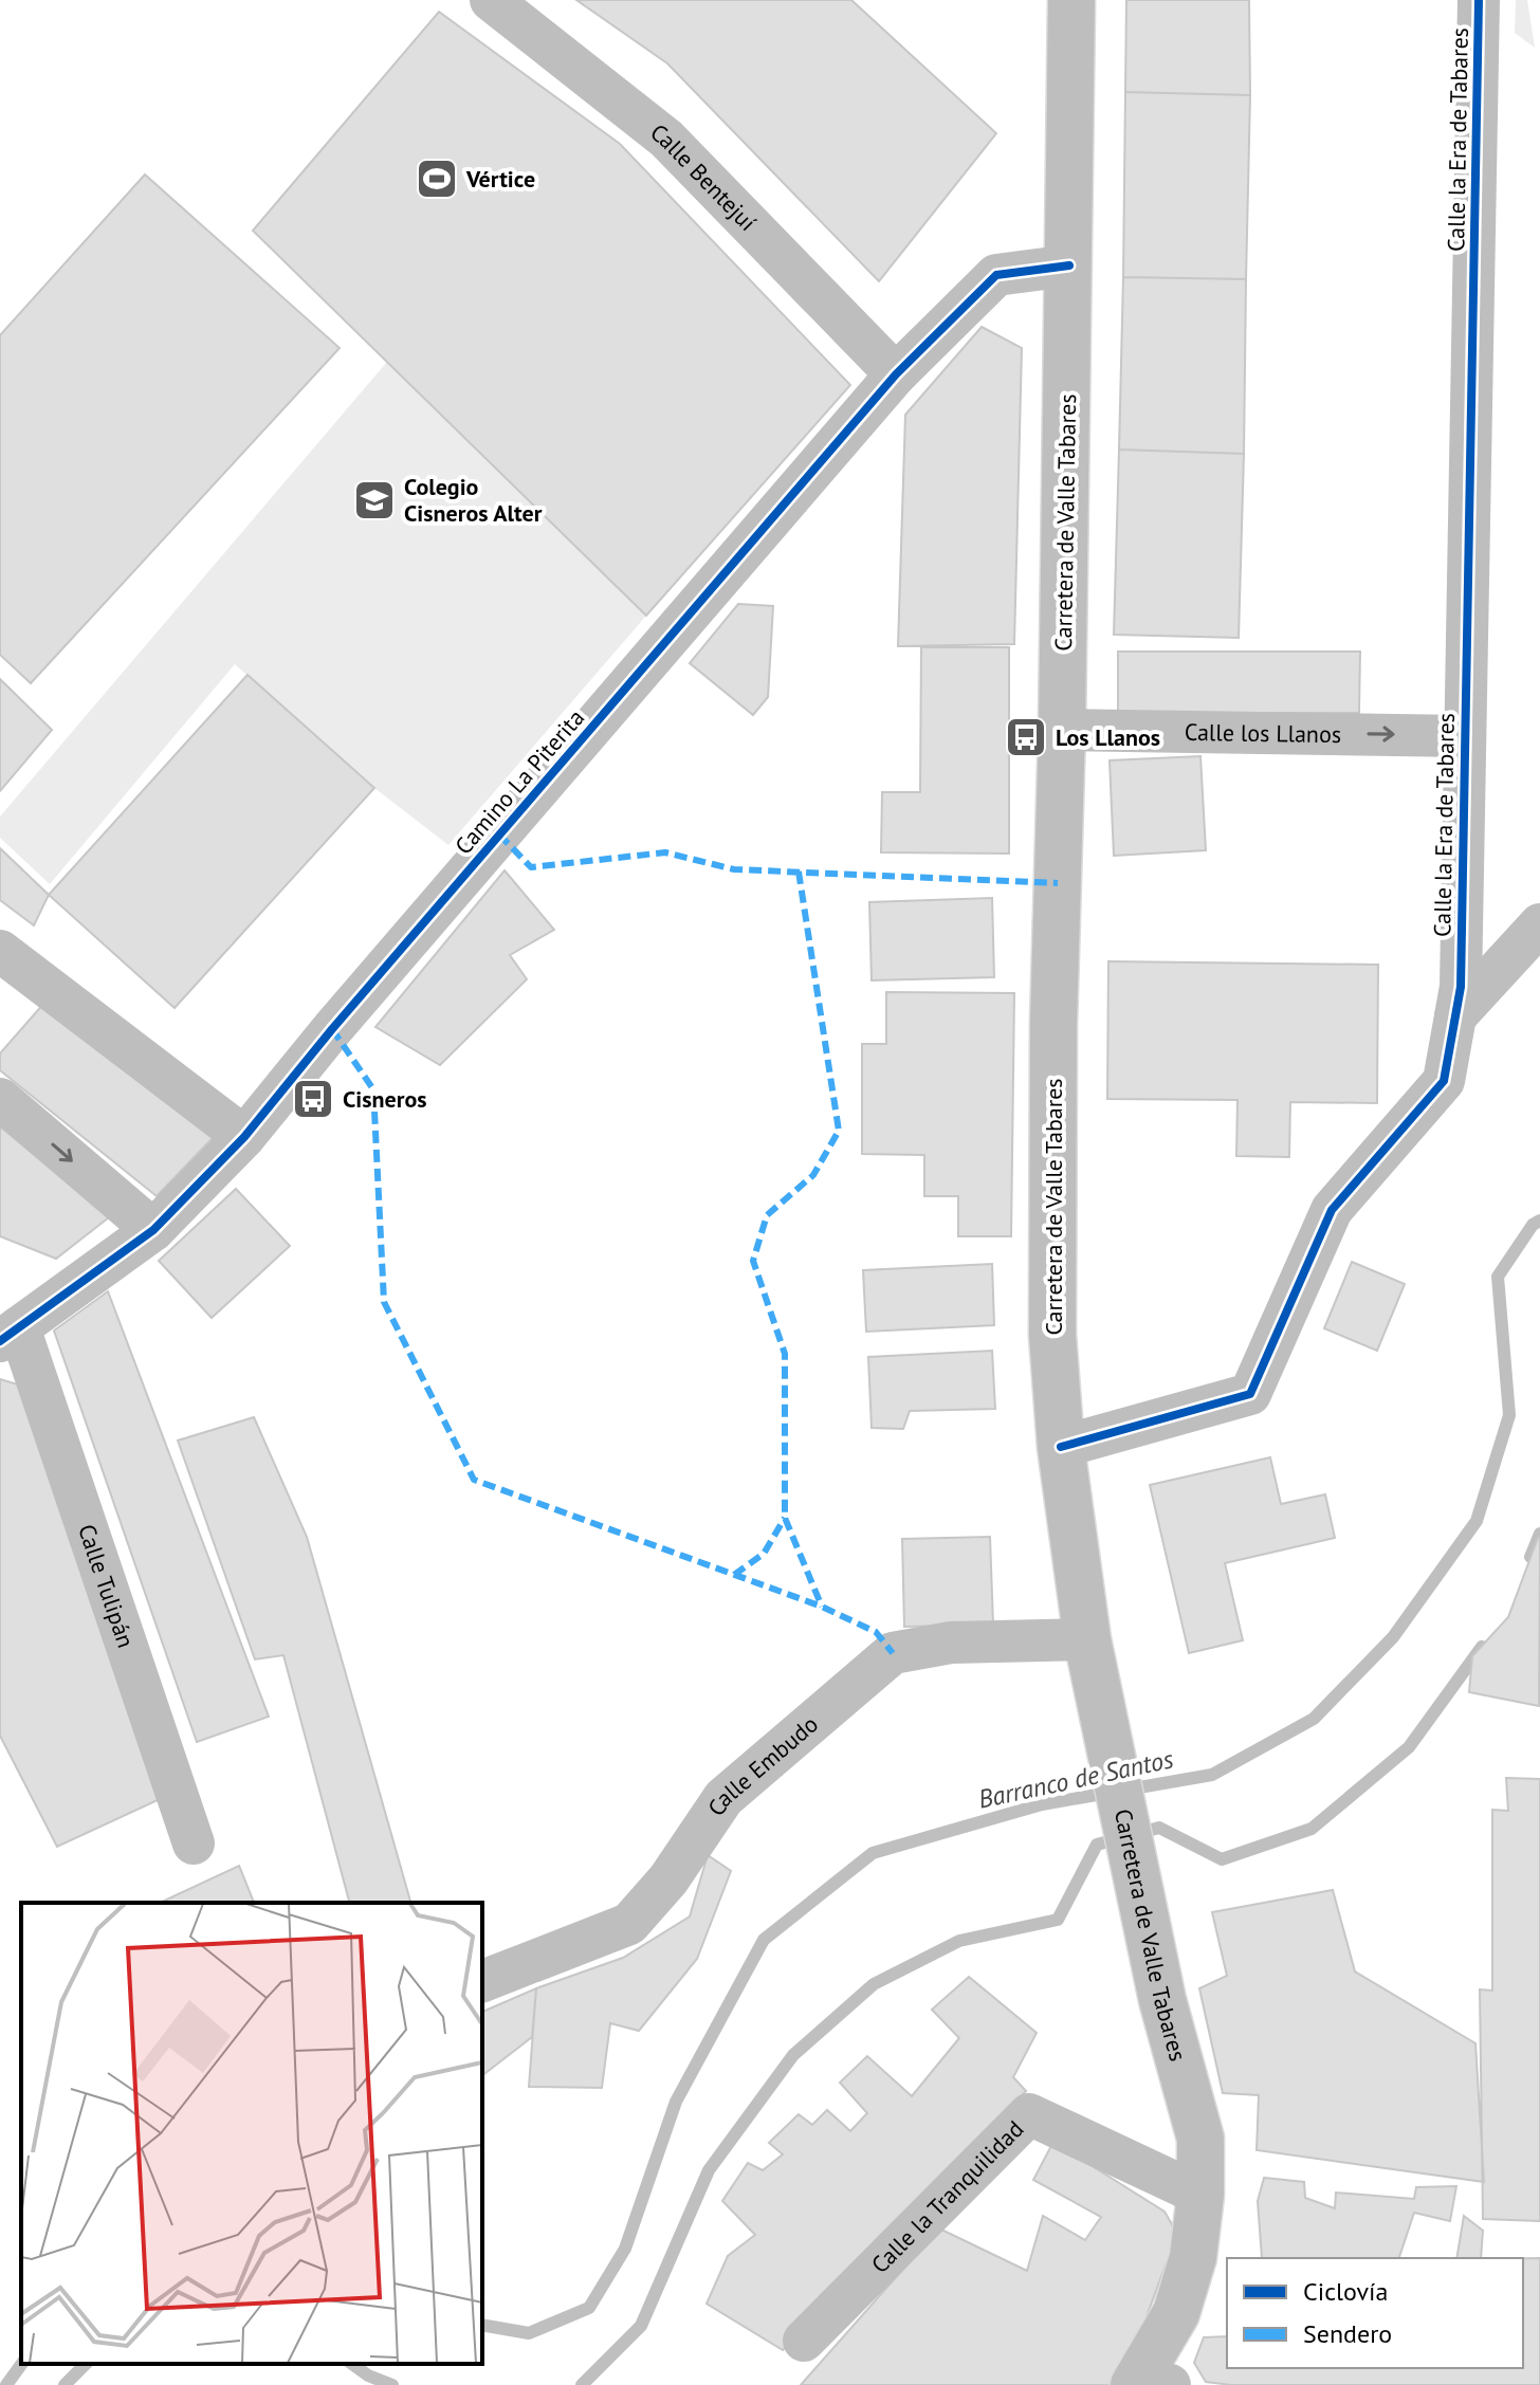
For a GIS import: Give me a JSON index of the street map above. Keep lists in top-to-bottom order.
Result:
{
  "streets": {
    "main road": ["Carretera de Valle Tabares"],
    "street": [
      "Calle la Era de Tabares",
      "Calle Bentejuí",
      "Calle los Llanos",
      "Camino La Piterita",
      "Calle Tulipán",
      "Calle Embudo",
      "Calle la Tranquilidad"
    ]
  },
  "crossings": [
    ["Calle la Era de Tabares", "Carretera de Valle Tabares"],
    ["Calle la Era de Tabares", "Calle los Llanos"],
    ["Calle Bentejuí", "Camino La Piterita"],
    ["Carretera de Valle Tabares", "Calle los Llanos"],
    ["Carretera de Valle Tabares", "Camino La Piterita"],
    ["Carretera de Valle Tabares", "Calle Embudo"],
    ["Carretera de Valle Tabares", "Calle la Tranquilidad"],
    ["Camino La Piterita", "Calle Tulipán"]
  ],
  "one_way": ["Calle los Llanos"],
  "water": ["Barranco de Santos"],
  "places": {
    "sports": ["Vértice"],
    "school or university": ["Colegio Cisneros Alter"],
    "bus stop": ["Los Llanos", "Cisneros"]
  },
  "legend": ["Ciclovía", "Sendero"]
}
